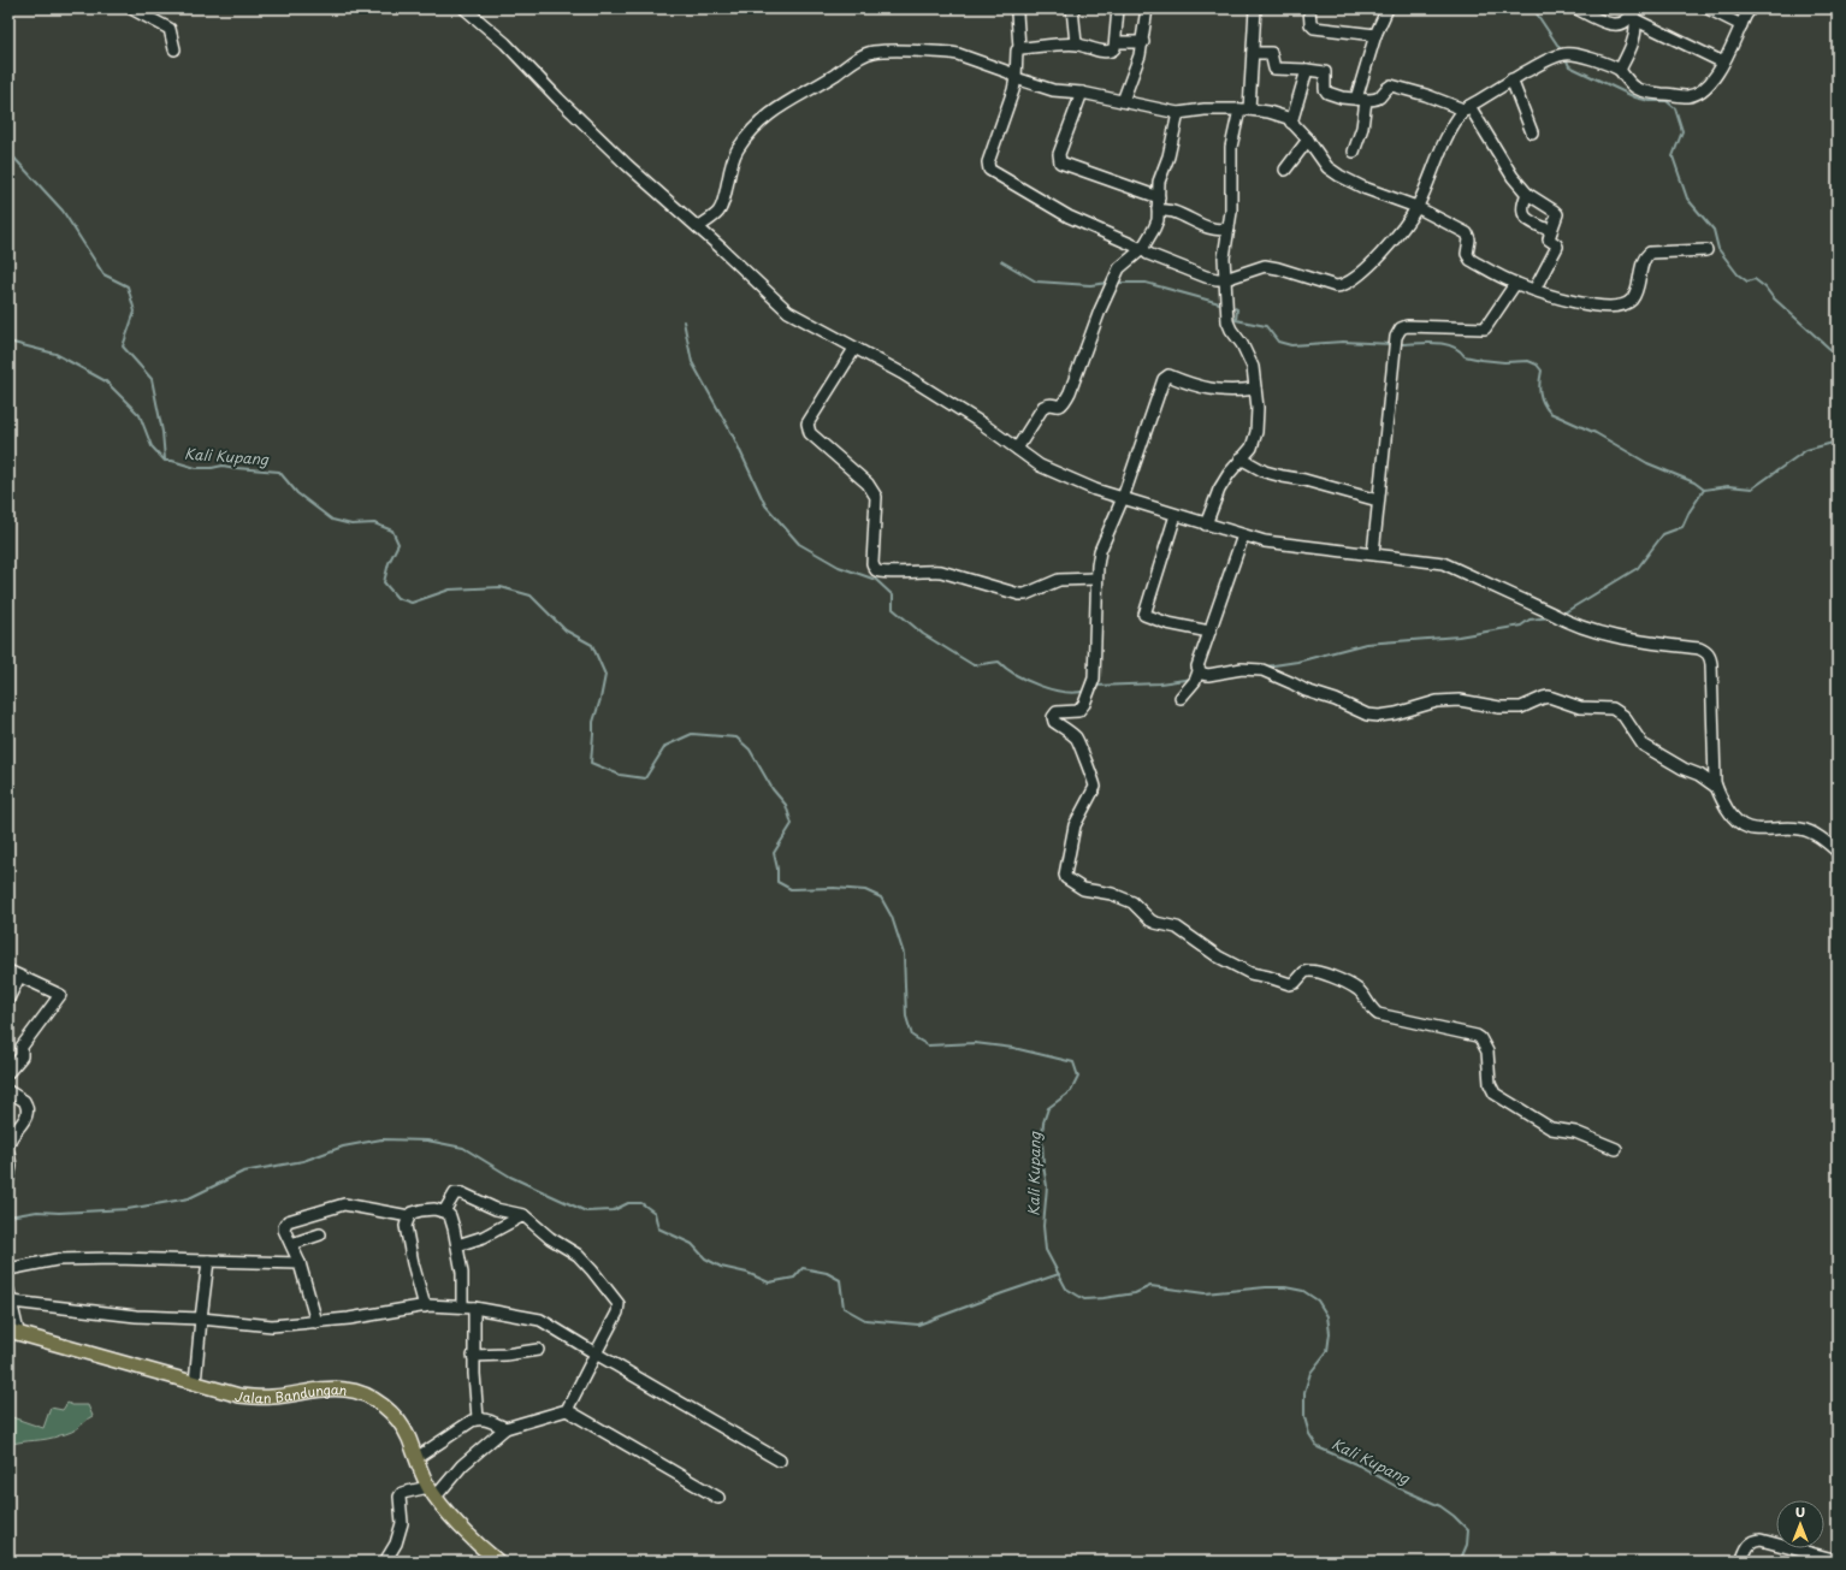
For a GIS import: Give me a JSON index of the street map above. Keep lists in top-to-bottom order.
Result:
{
  "streets": {
    "main road": ["Jalan Bandungan"]
  },
  "water": ["Kali Kupang"],
  "north": "top"
}
